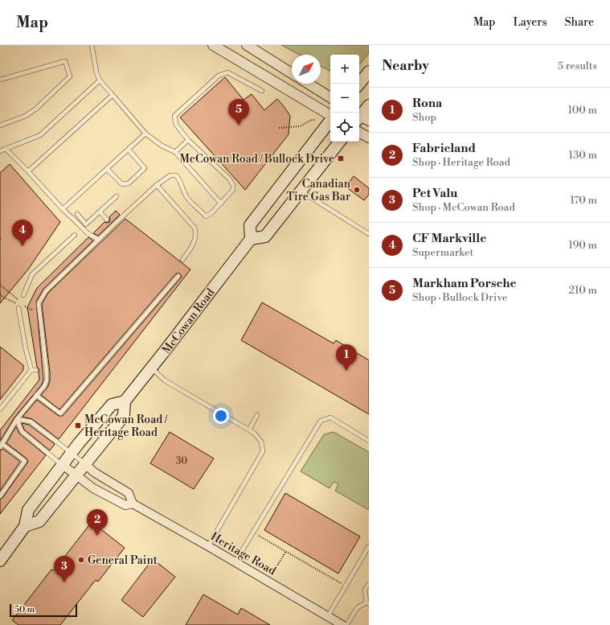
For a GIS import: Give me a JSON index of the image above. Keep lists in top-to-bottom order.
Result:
{
  "streets": {
    "main road": ["McCowan Road"],
    "street": ["Heritage Road"]
  },
  "places": {
    "transit": ["McCowan Road / Bullock Drive", "McCowan Road / Heritage Road"],
    "other": ["Canadian Tire Gas Bar", "General Paint"]
  },
  "house_numbers": ["30"],
  "scale_bar": "50 m",
  "north": "top right",
  "page": {
    "header": "Map",
    "nav": ["Map", "Layers", "Share"],
    "heading": ["Nearby", "5 results"],
    "map_buttons": ["+", "−"],
    "list": [
      {
        "mark": "1",
        "name": "Rona",
        "note": "Shop",
        "value": "100 m"
      },
      {
        "mark": "2",
        "name": "Fabricland",
        "note": "Shop · Heritage Road",
        "value": "130 m"
      },
      {
        "mark": "3",
        "name": "Pet Valu",
        "note": "Shop · McCowan Road",
        "value": "170 m"
      },
      {
        "mark": "4",
        "name": "CF Markville",
        "note": "Supermarket",
        "value": "190 m"
      },
      {
        "mark": "5",
        "name": "Markham Porsche",
        "note": "Shop · Bullock Drive",
        "value": "210 m"
      }
    ],
    "pins": [
      "5",
      "4",
      "1",
      "2",
      "3"
    ],
    "scale": "50 m"
  }
}
